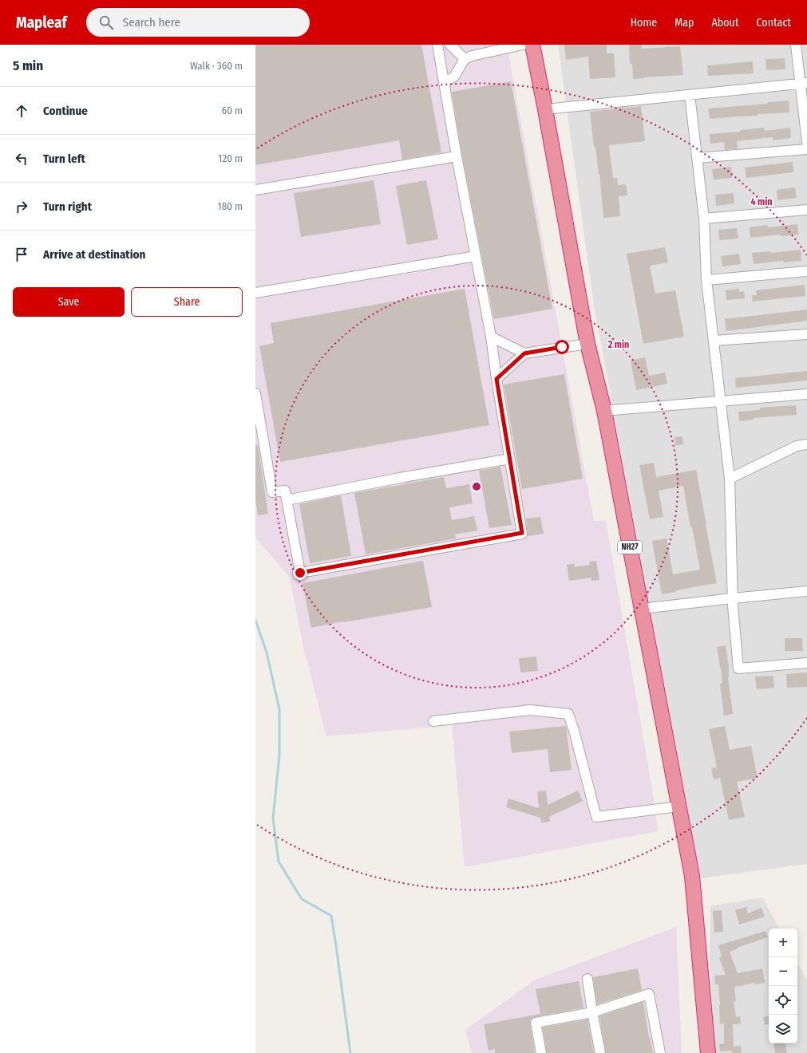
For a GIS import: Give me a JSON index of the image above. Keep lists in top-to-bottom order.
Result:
{
  "streets": {
    "highway": ["NH27"]
  },
  "page": {
    "header": "Mapleaf",
    "search": "Search here",
    "nav": [
      "Home",
      "Map",
      "About",
      "Contact"
    ],
    "heading": ["5 min", "Walk · 360 m"],
    "list": [
      ["Continue", "60 m"],
      ["Turn left", "120 m"],
      ["Turn right", "180 m"],
      "Arrive at destination"
    ],
    "buttons": ["Save", "Share"],
    "map_buttons": ["+", "−"]
  },
  "rings": ["4 min", "2 min"]
}
